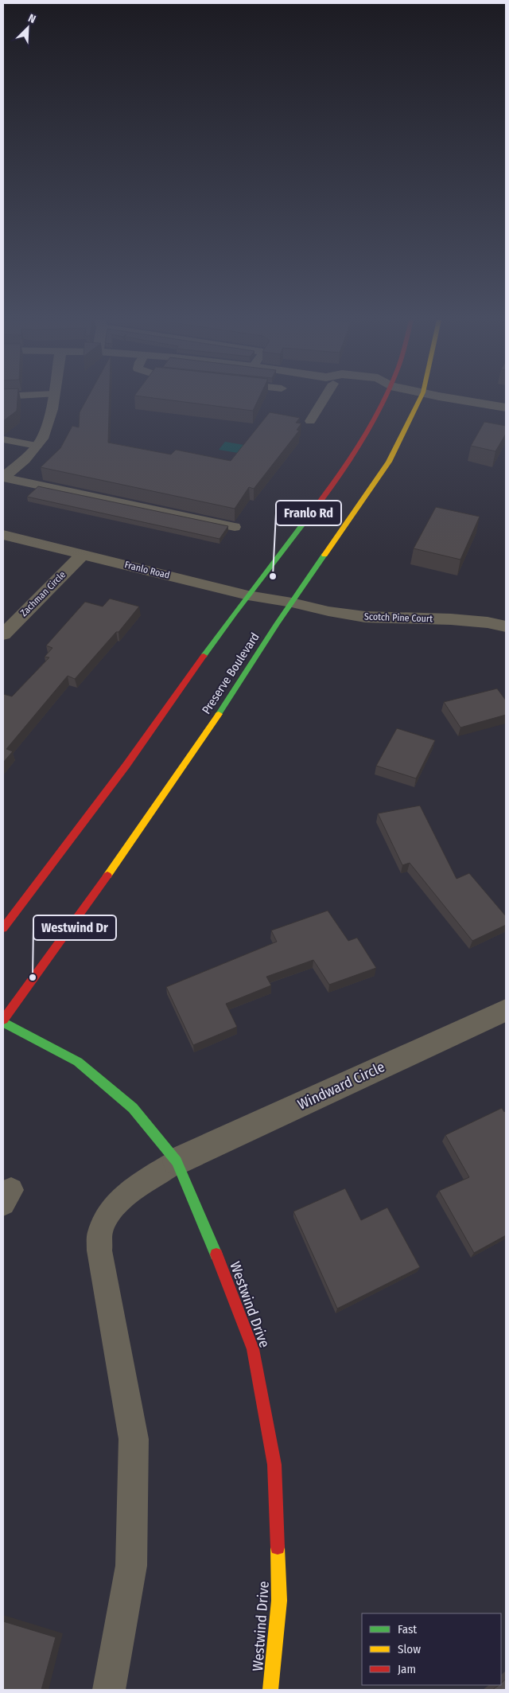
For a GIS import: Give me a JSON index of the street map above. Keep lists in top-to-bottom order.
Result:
{
  "streets": {
    "street": [
      "Franlo Road",
      "Zachman Circle",
      "Scotch Pine Court",
      "Preserve Boulevard",
      "Windward Circle",
      "Westwind Drive"
    ]
  },
  "crossings": [
    ["Franlo Road", "Zachman Circle"],
    ["Franlo Road", "Scotch Pine Court"],
    ["Franlo Road", "Preserve Boulevard"],
    ["Scotch Pine Court", "Preserve Boulevard"],
    ["Preserve Boulevard", "Westwind Drive"],
    ["Windward Circle", "Westwind Drive"]
  ],
  "places": ["Franlo Rd", "Westwind Dr"],
  "legend": ["Fast", "Slow", "Jam"],
  "north": "top right"
}
